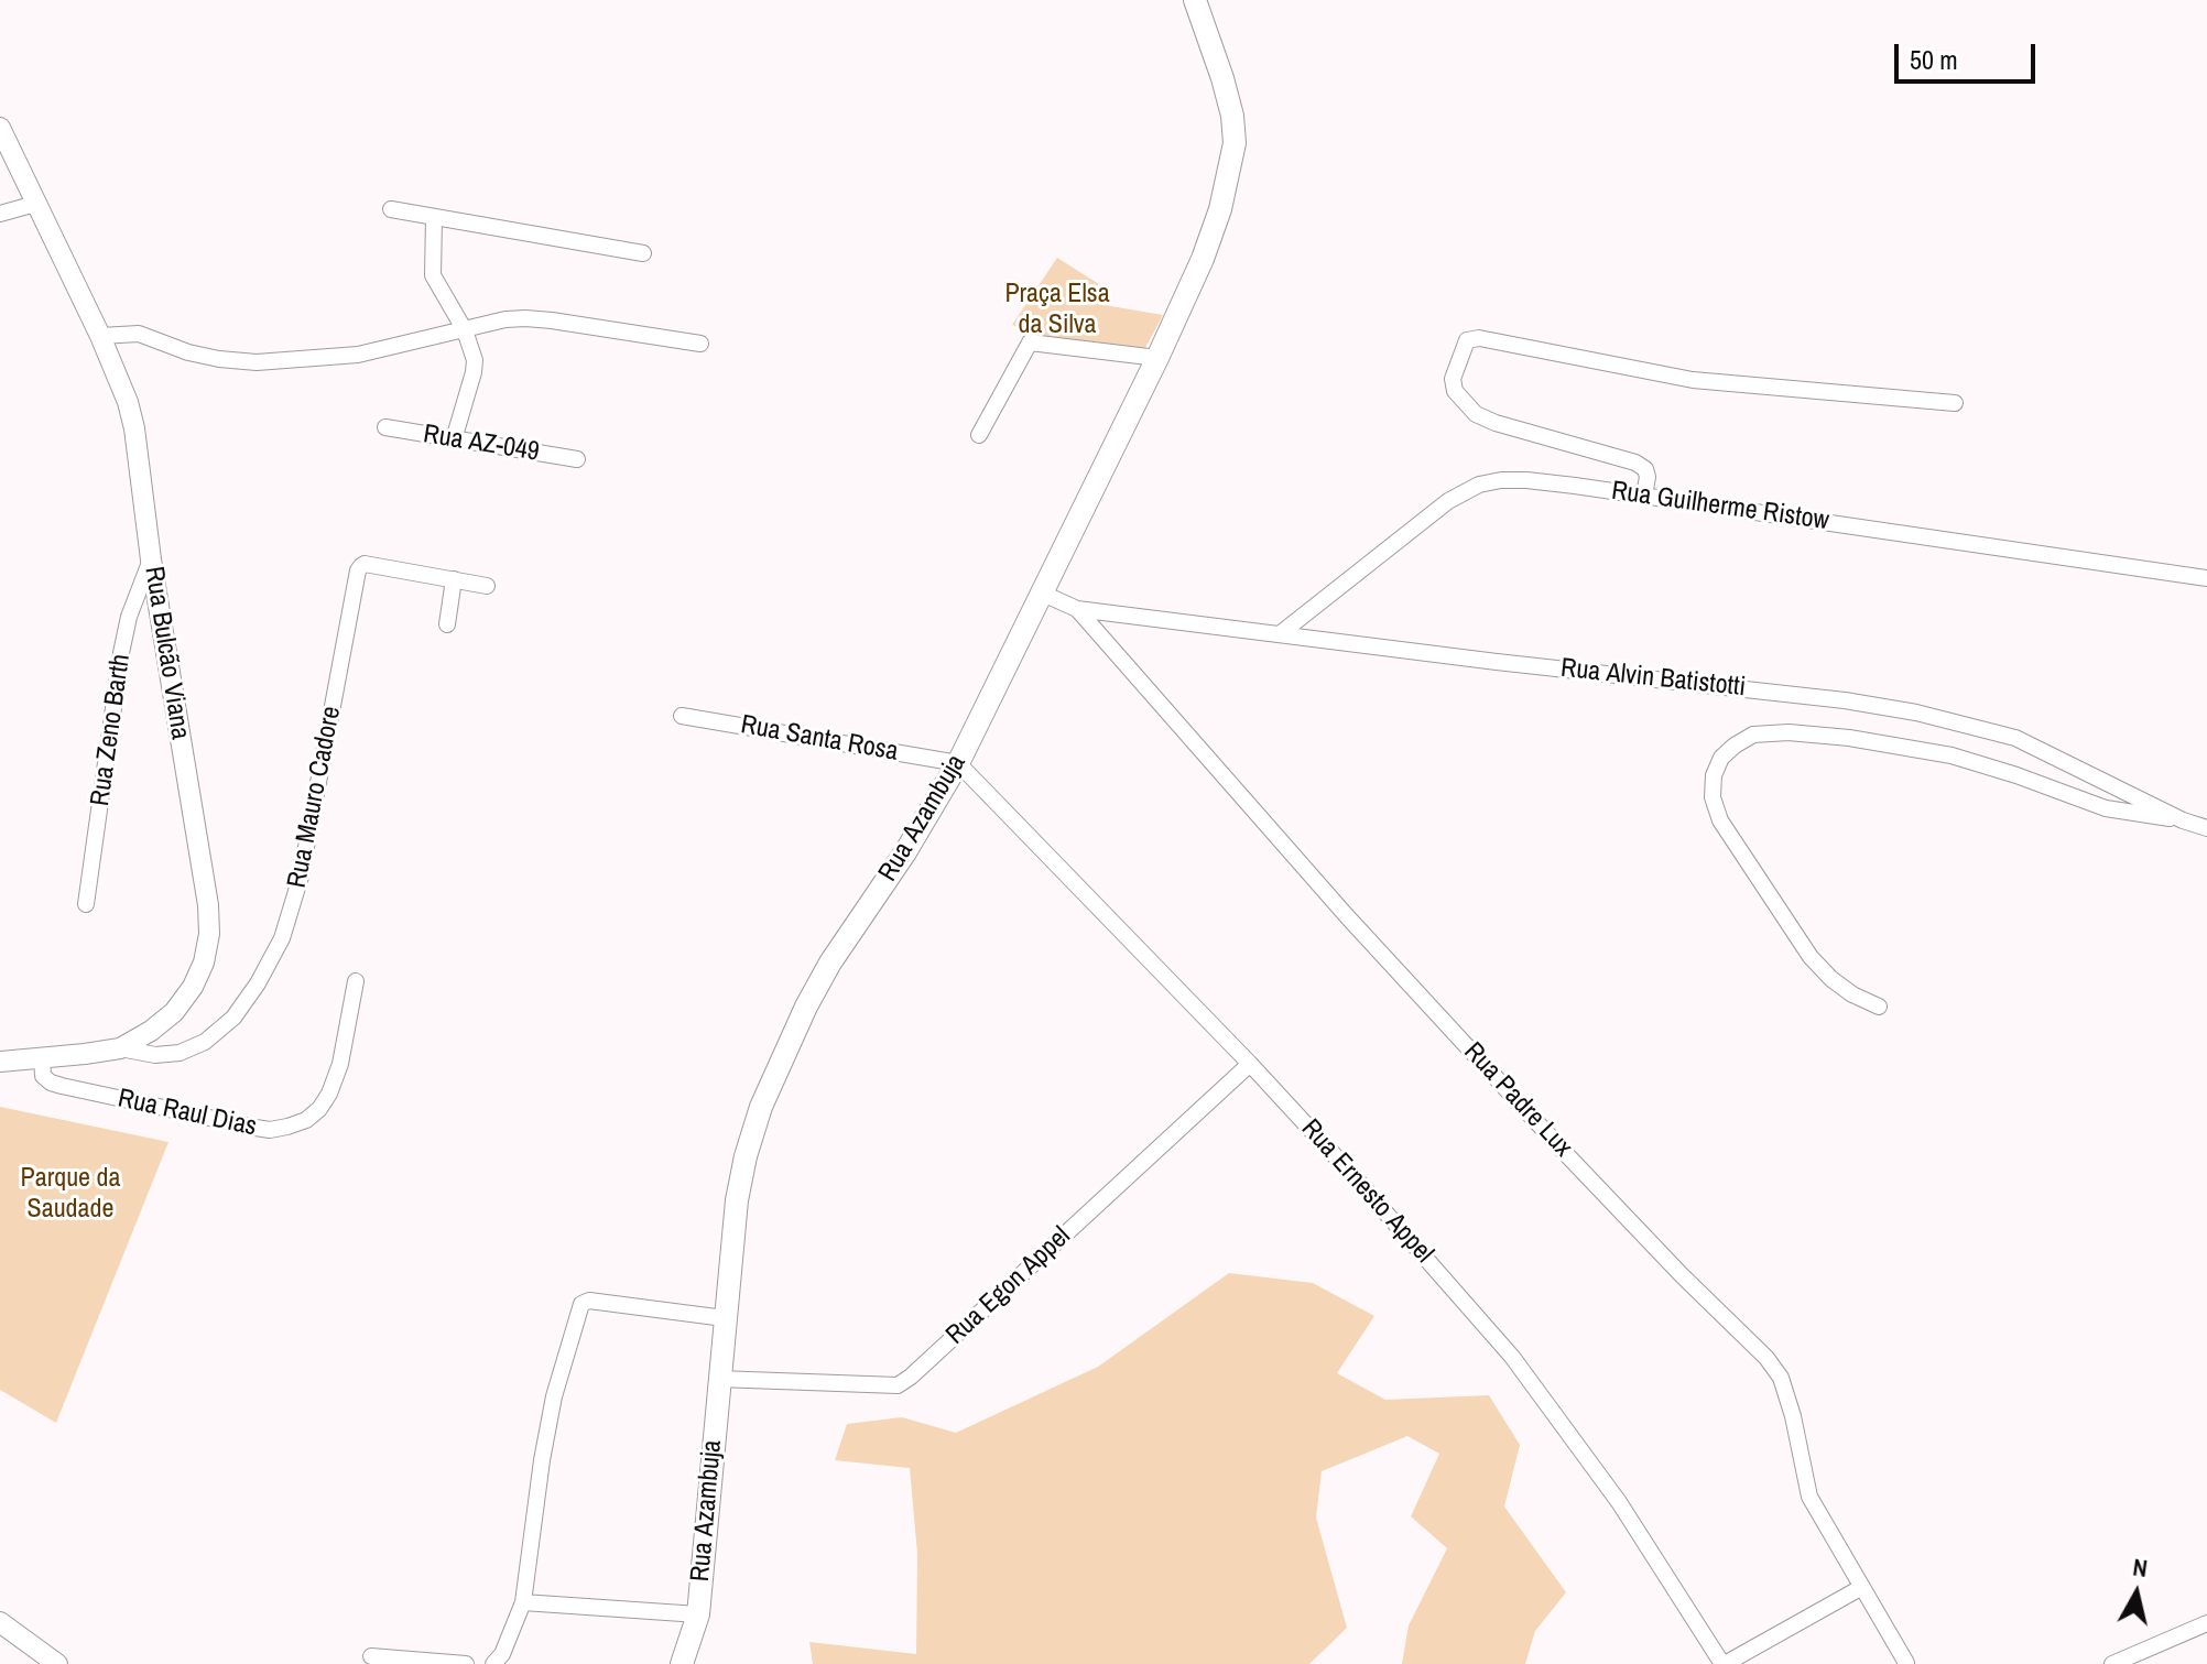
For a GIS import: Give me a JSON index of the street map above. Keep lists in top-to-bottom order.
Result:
{
  "streets": {
    "main road": ["Rua Azambuja"],
    "street": [
      "Rua AZ-049",
      "Rua Guilherme Ristow",
      "Rua Bulcão Viana",
      "Rua Alvin Batistotti",
      "Rua Zeno Barth",
      "Rua Santa Rosa",
      "Rua Mauro Cadore",
      "Rua Padre Lux",
      "Rua Raul Dias",
      "Rua Ernesto Appel",
      "Rua Egon Appel"
    ]
  },
  "crossings": [
    ["Rua Guilherme Ristow", "Rua Alvin Batistotti"],
    ["Rua Bulcão Viana", "Rua Zeno Barth"],
    ["Rua Bulcão Viana", "Rua Mauro Cadore"],
    ["Rua Bulcão Viana", "Rua Raul Dias"],
    ["Rua Alvin Batistotti", "Rua Padre Lux"],
    ["Rua Santa Rosa", "Rua Azambuja"],
    ["Rua Santa Rosa", "Rua Ernesto Appel"],
    ["Rua Azambuja", "Rua Padre Lux"],
    ["Rua Azambuja", "Rua Ernesto Appel"],
    ["Rua Azambuja", "Rua Egon Appel"],
    ["Rua Ernesto Appel", "Rua Egon Appel"]
  ],
  "parks": ["Praça Elsa da Silva", "Parque da Saudade"],
  "scale_bar": "50 m",
  "north": "top"
}
